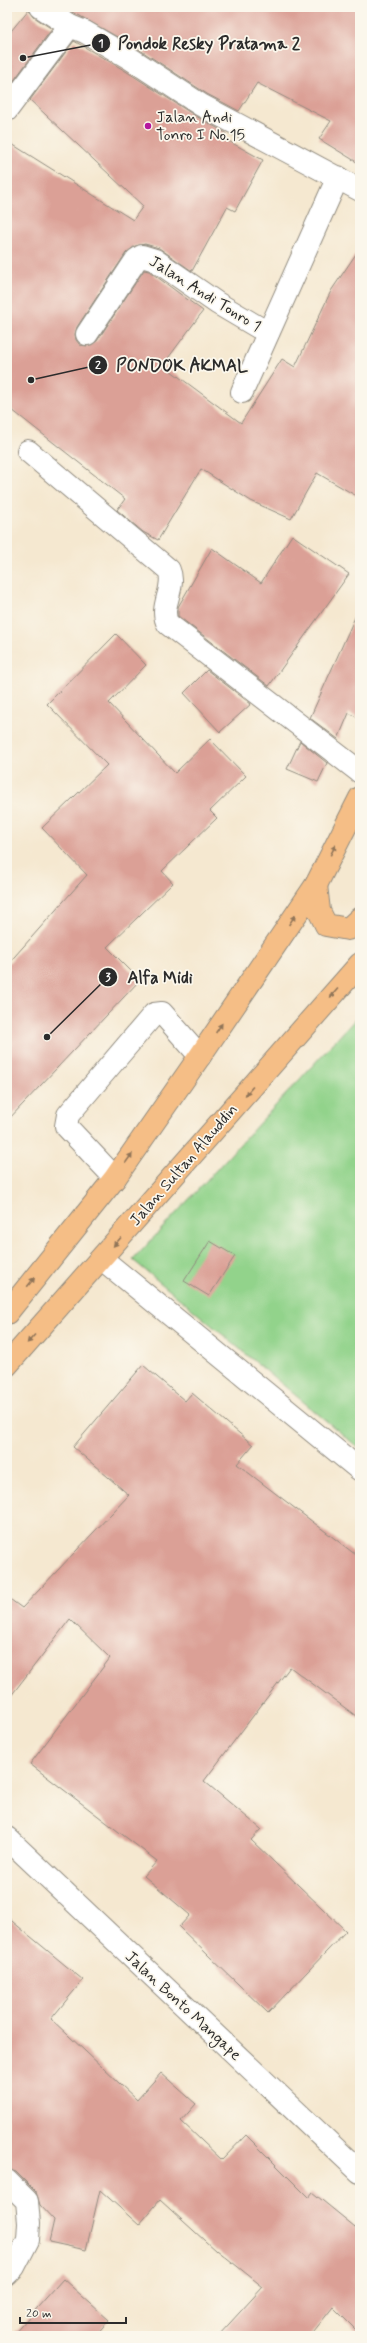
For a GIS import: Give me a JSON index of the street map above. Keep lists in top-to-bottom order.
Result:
{
  "streets": {
    "main road": ["Jalan Sultan Alauddin"],
    "street": ["Jalan Andi Tonro 1", "Jalan Bonto Mangape"]
  },
  "places": [
    "Pondok Resky Pratama 2",
    "Jalan Andi Tonro I No.15",
    "PONDOK AKMAL",
    "Alfa Midi"
  ],
  "scale_bar": "20 m"
}
